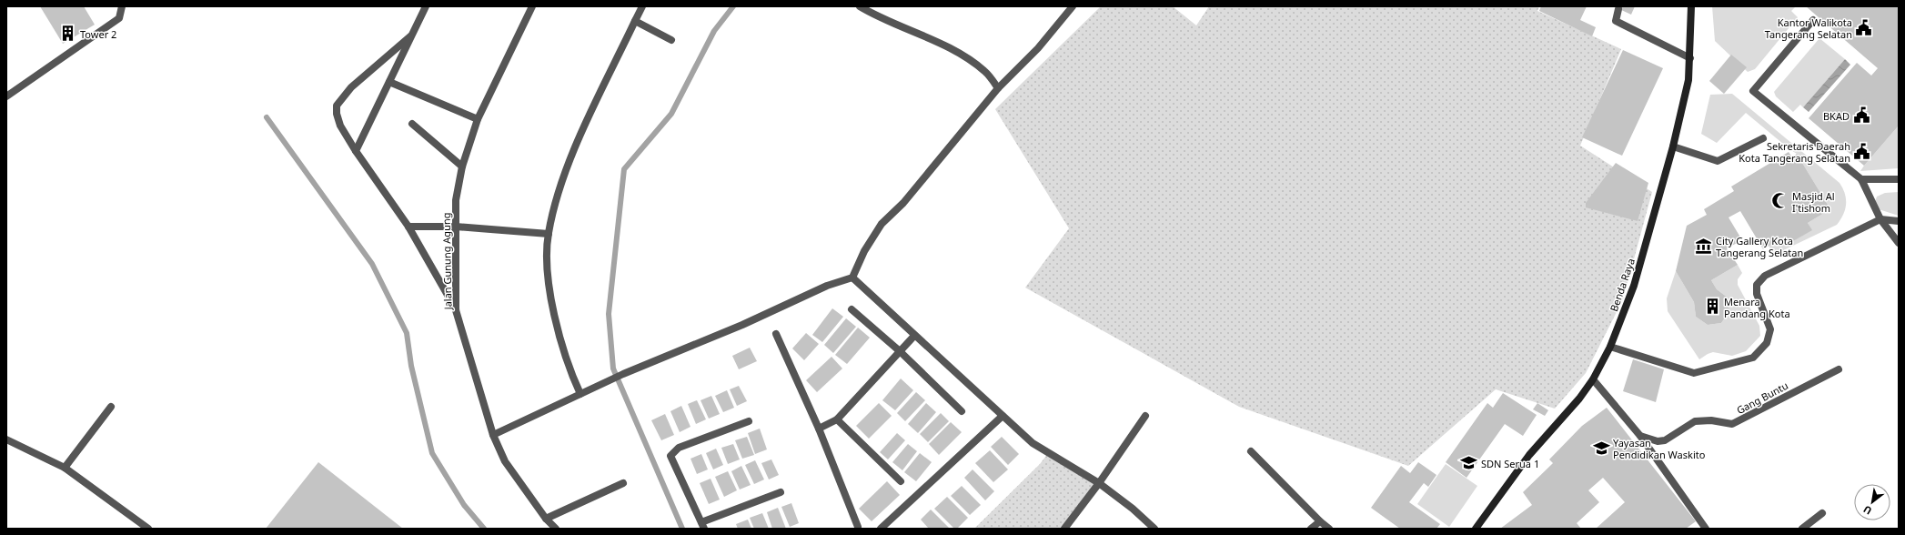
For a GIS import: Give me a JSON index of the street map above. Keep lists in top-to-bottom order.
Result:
{
  "streets": {
    "street": ["Jalan Gunung Agung", "Benda Raya", "Gang Buntu"]
  },
  "places": {
    "public building": ["Kantor Walikota Tangerang Selatan", "BKAD", "Sekretaris Daerah Kota Tangerang Selatan"],
    "building": ["Tower 2", "Menara Pandang Kota"],
    "mosque": ["Masjid Al I'tishom"],
    "museum": ["City Gallery Kota Tangerang Selatan"],
    "school or university": ["Yayasan Pendidikan Waskito", "SDN Serua 1"]
  },
  "north": "bottom left"
}
